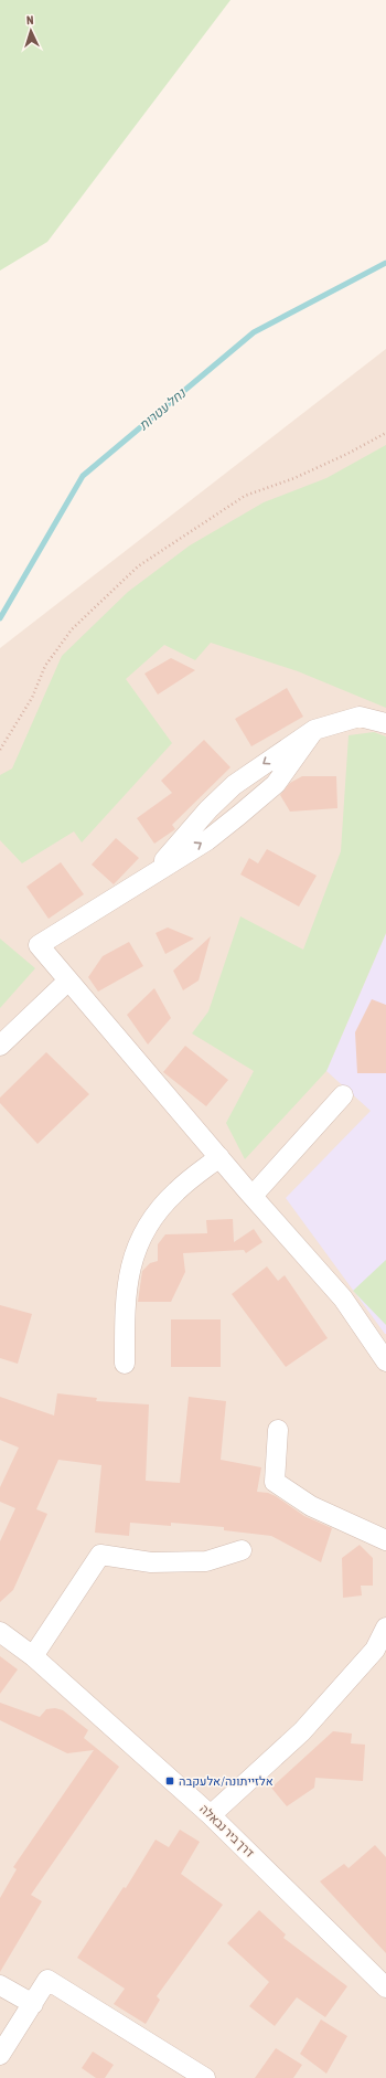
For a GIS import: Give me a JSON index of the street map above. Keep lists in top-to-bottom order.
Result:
{
  "streets": {
    "street": ["דרך ביר נבאלה"]
  },
  "water": ["נחל עטרות"],
  "places": {
    "transit": ["אלזייתונה/אלעקבה"]
  },
  "north": "top"
}
